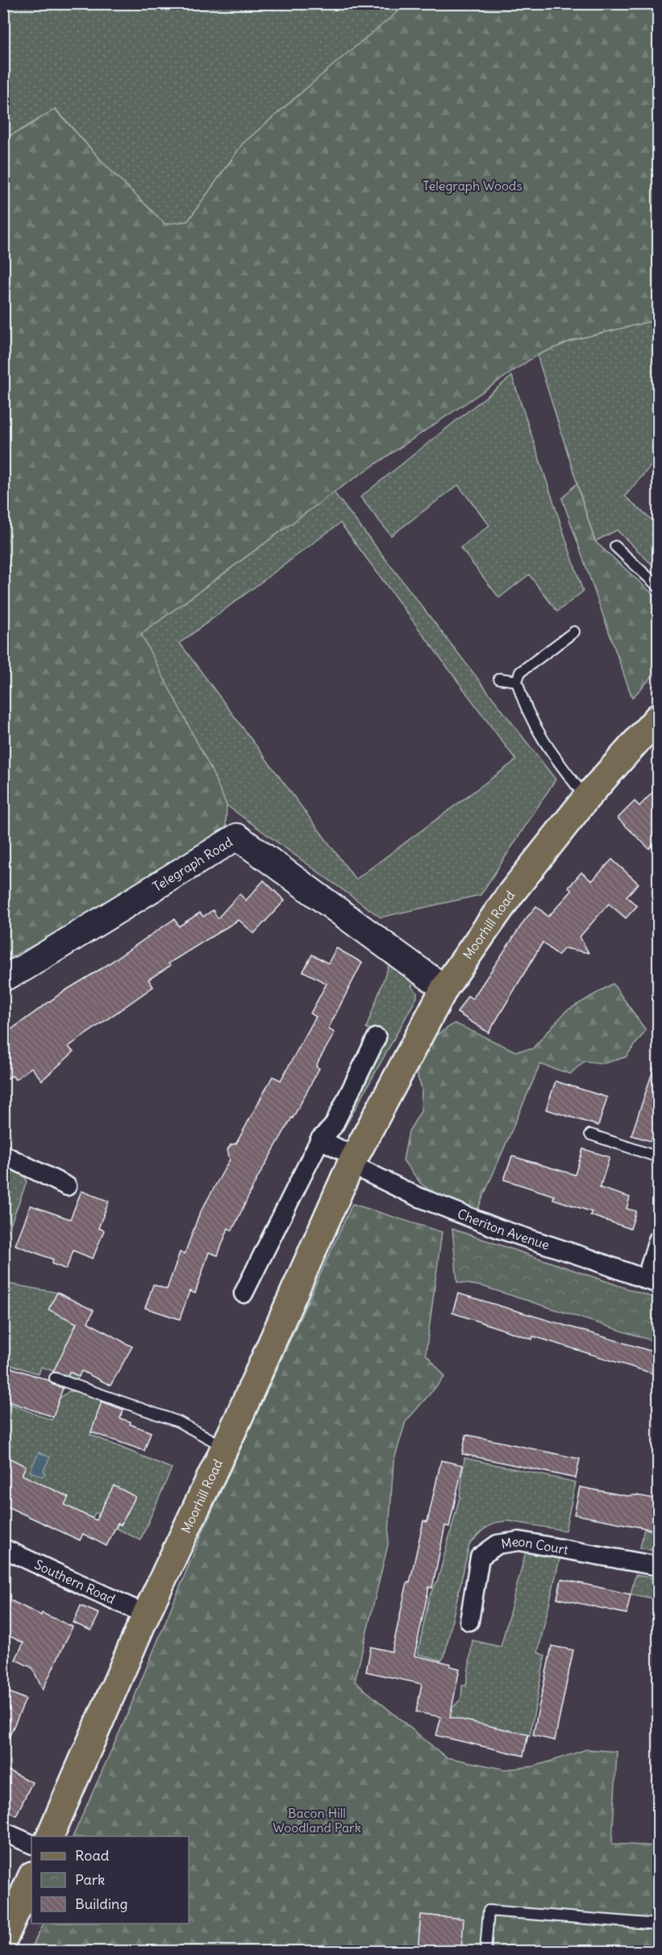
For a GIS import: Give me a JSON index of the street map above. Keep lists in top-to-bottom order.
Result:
{
  "streets": {
    "main road": ["Moorhill Road"],
    "street": [
      "Telegraph Road",
      "Cheriton Avenue",
      "Meon Court",
      "Southern Road"
    ]
  },
  "crossings": [
    ["Telegraph Road", "Moorhill Road"],
    ["Moorhill Road", "Cheriton Avenue"],
    ["Moorhill Road", "Southern Road"]
  ],
  "parks": ["Telegraph Woods", "Bacon Hill Woodland Park"],
  "legend": ["Road", "Park", "Building"]
}
